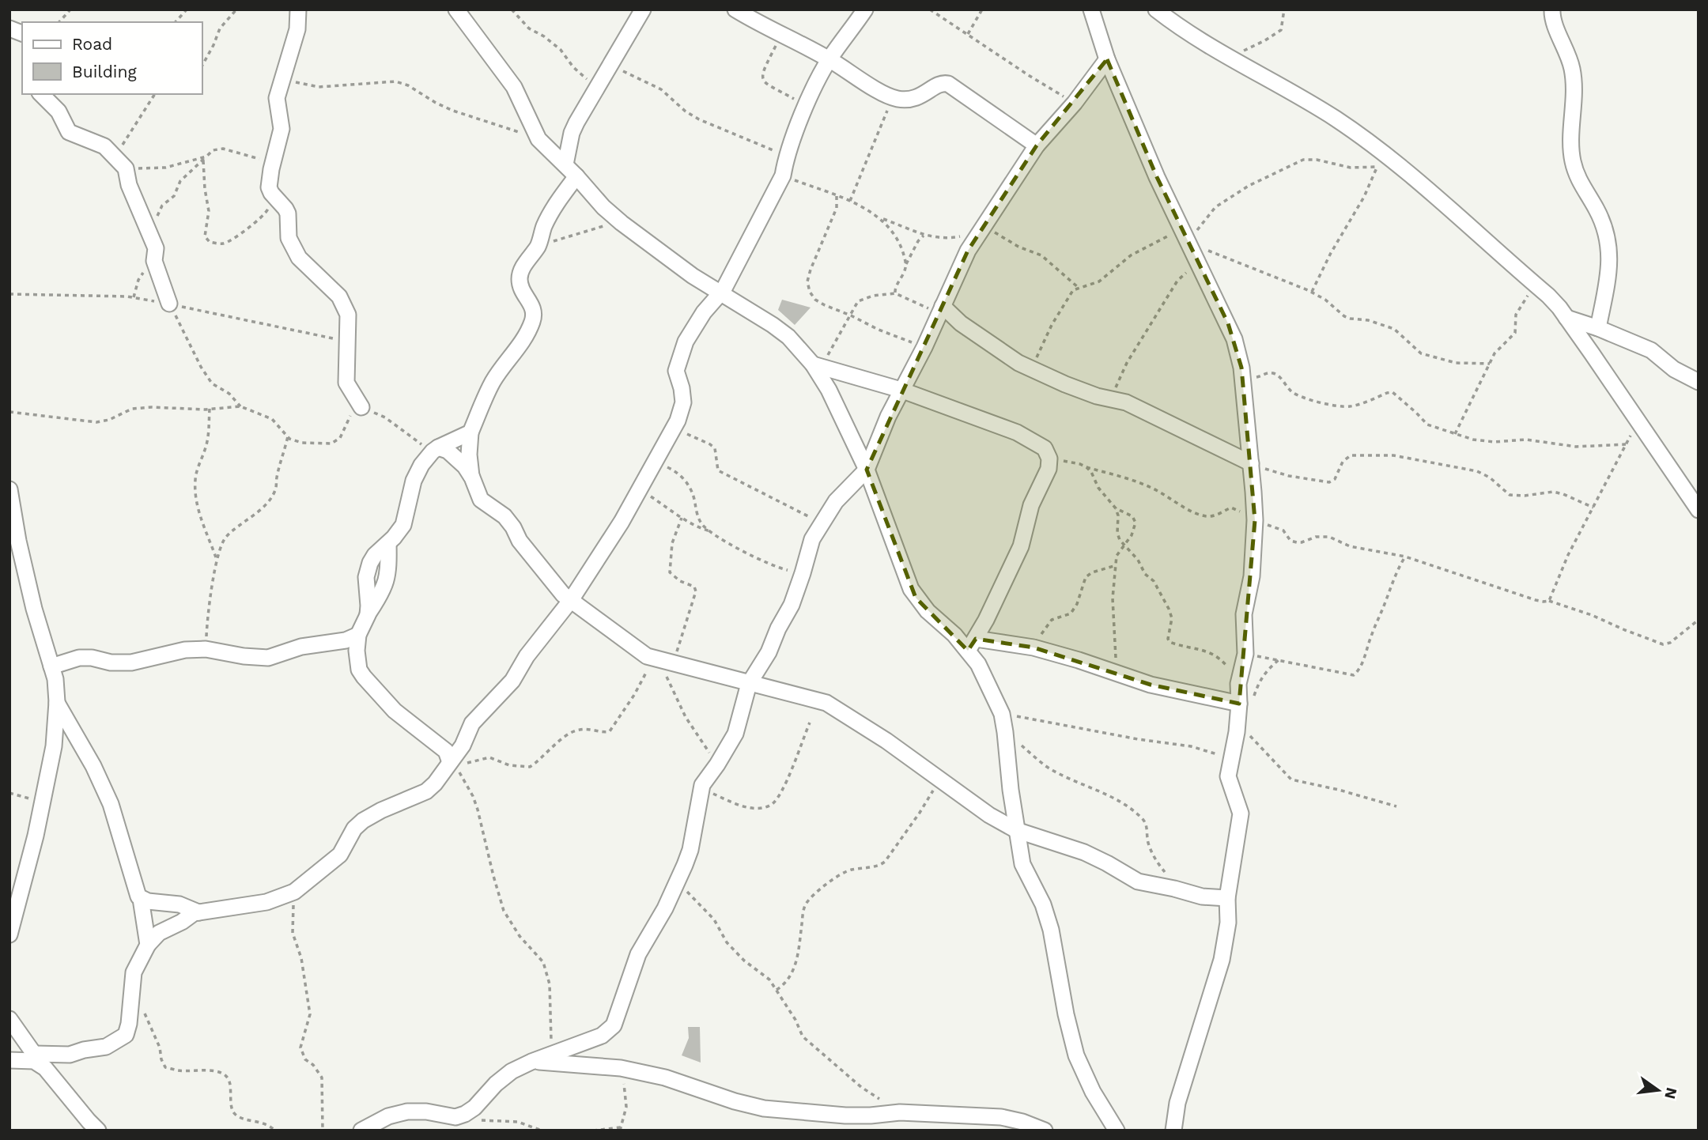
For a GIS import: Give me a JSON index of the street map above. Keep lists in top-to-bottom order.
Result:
{
  "legend": ["Road", "Building"],
  "north": "right"
}
